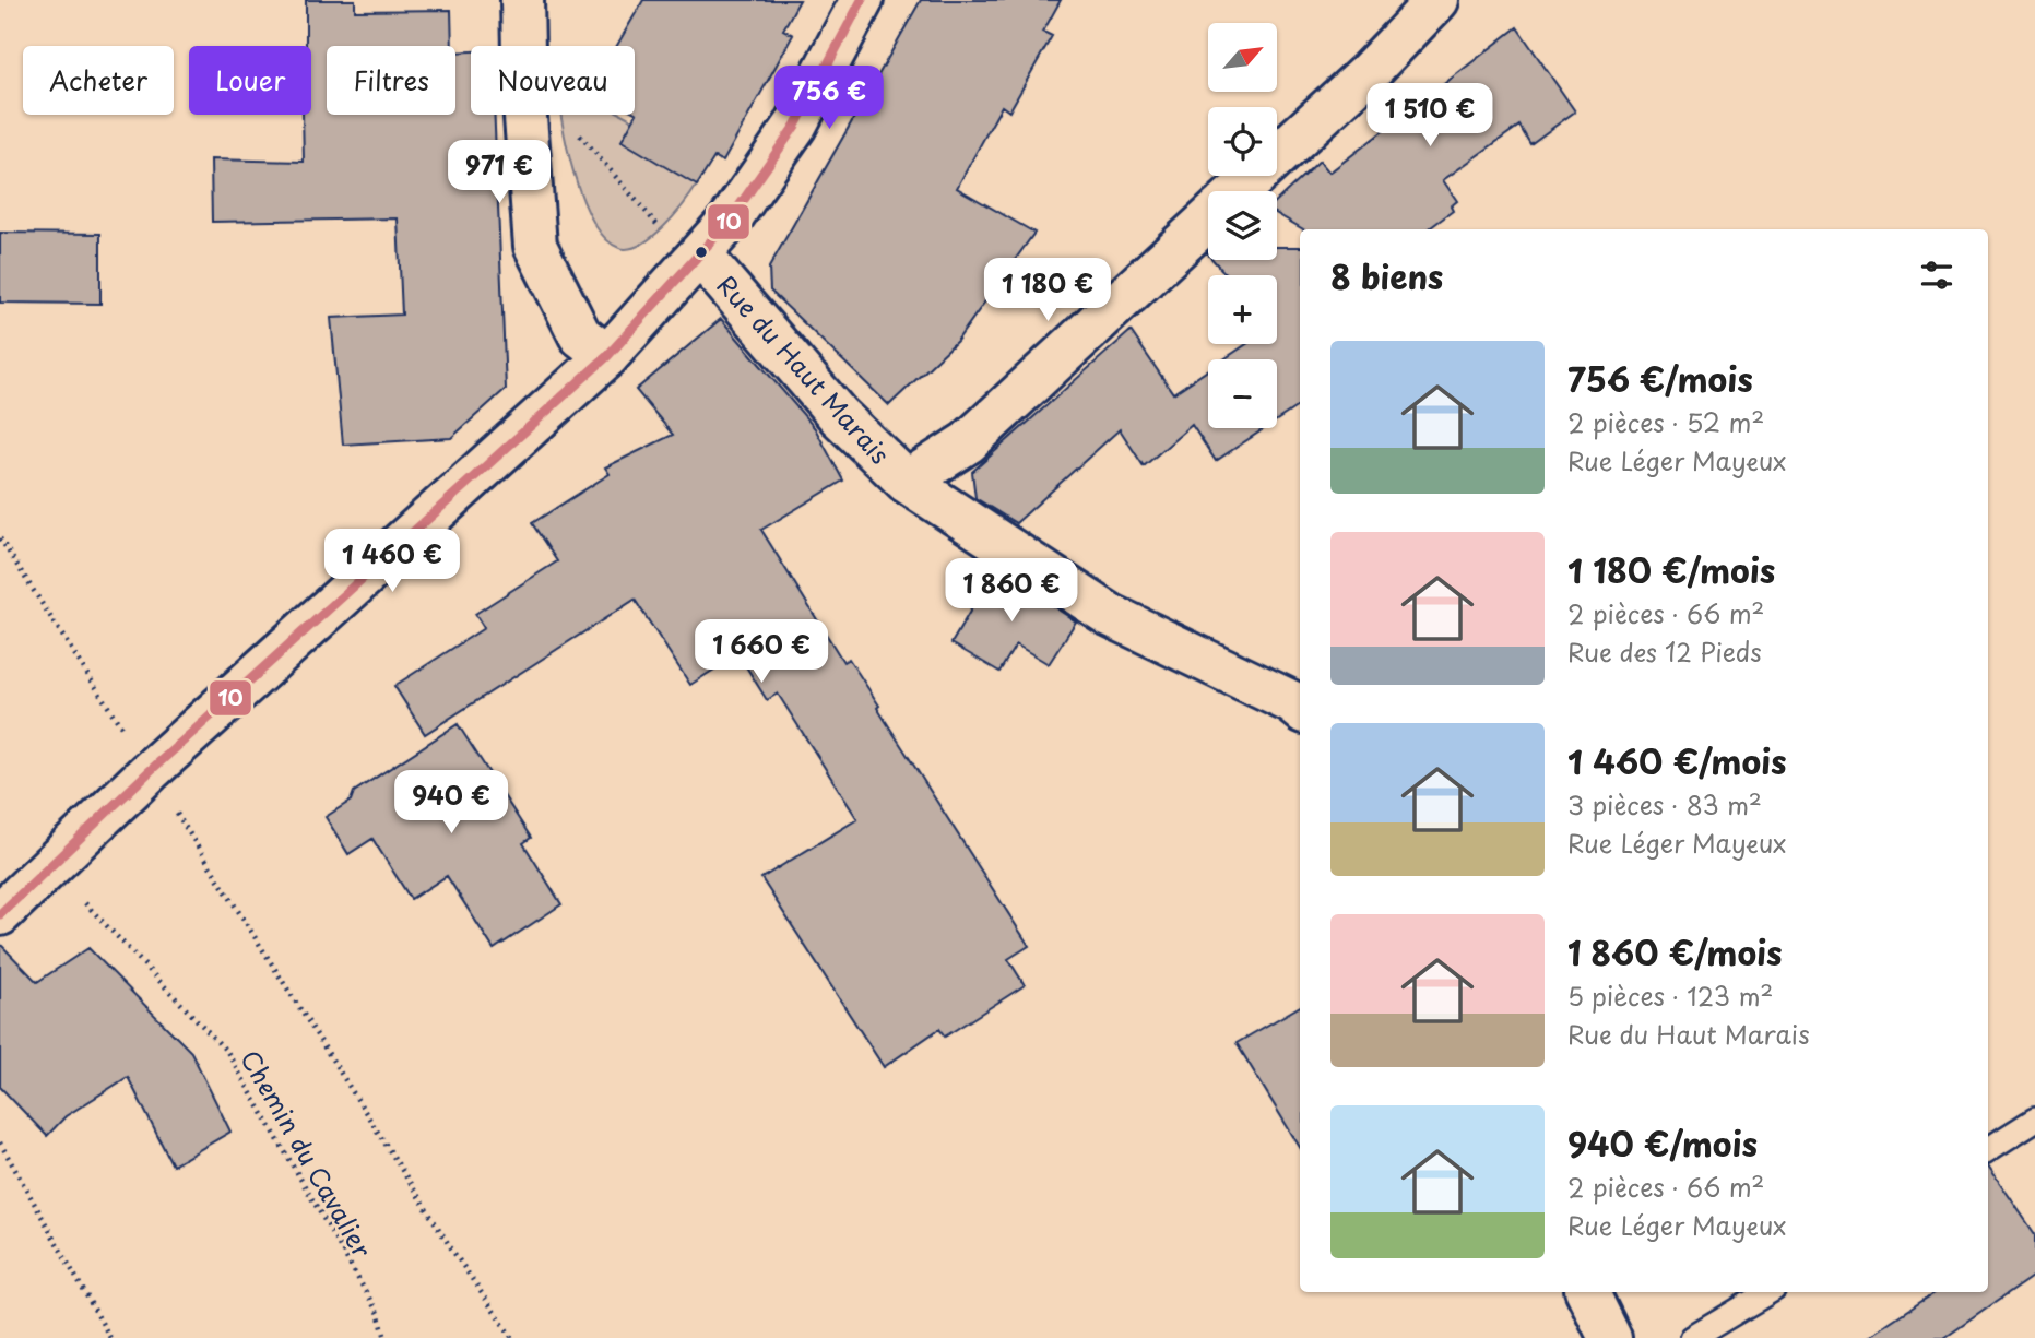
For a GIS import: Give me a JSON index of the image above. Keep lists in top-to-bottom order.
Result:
{
  "streets": {
    "street": ["Rue du Haut Marais"],
    "path": ["Chemin du Cavalier"]
  },
  "lines": ["transit line 10"],
  "north": "top right",
  "page": {
    "map_buttons": ["+", "−"],
    "chip": [
      "Acheter",
      "Louer",
      "Filtres",
      "Nouveau"
    ],
    "price": [
      "756 €",
      "1 510 €",
      "971 €",
      "1 180 €",
      "1 460 €",
      "1 860 €",
      "1 660 €",
      "940 €"
    ],
    "heading": "8 biens",
    "list": [
      {
        "name": "756 €/mois",
        "note": "2 pièces · 52 m² · Rue Léger Mayeux"
      },
      {
        "name": "1 180 €/mois",
        "note": "2 pièces · 66 m² · Rue des 12 Pieds"
      },
      {
        "name": "1 460 €/mois",
        "note": "3 pièces · 83 m² · Rue Léger Mayeux"
      },
      {
        "name": "1 860 €/mois",
        "note": "5 pièces · 123 m² · Rue du Haut Marais"
      },
      {
        "name": "940 €/mois",
        "note": "2 pièces · 66 m² · Rue Léger Mayeux"
      }
    ]
  }
}
